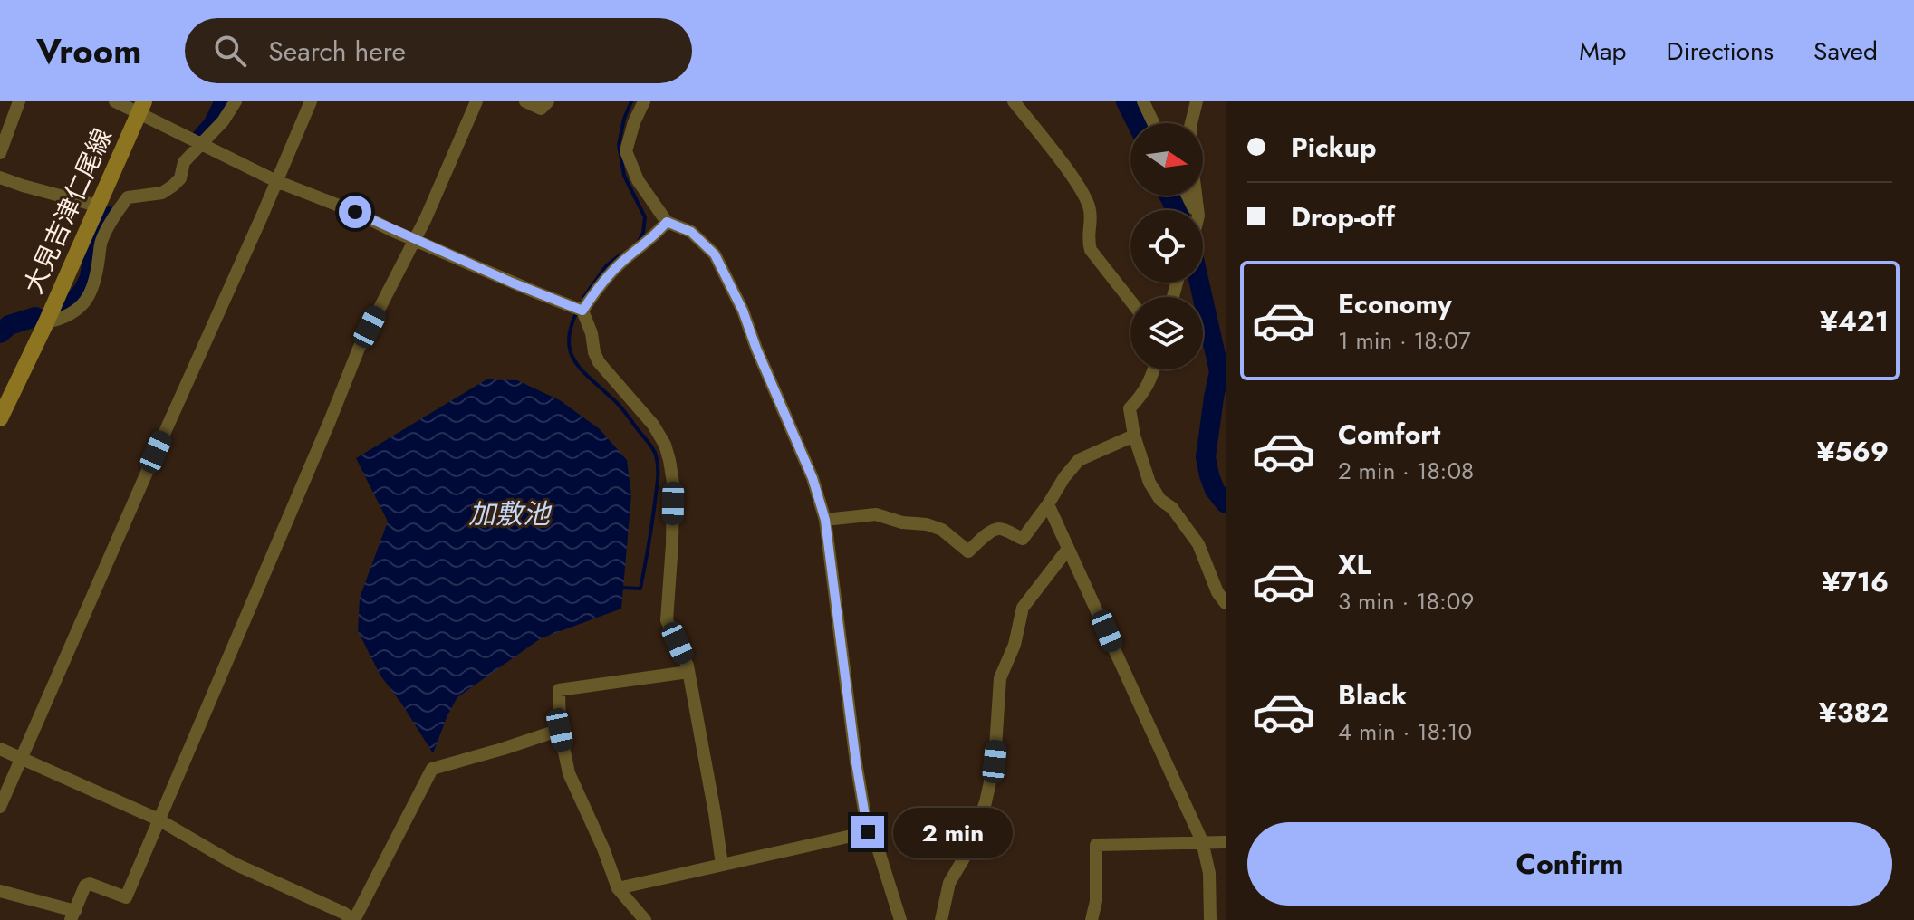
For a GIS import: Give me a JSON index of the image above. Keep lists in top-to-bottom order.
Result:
{
  "streets": {
    "main road": ["大見吉津仁尾線"]
  },
  "water": ["加敷池"],
  "north": "right",
  "page": {
    "header": "Vroom",
    "search": "Search here",
    "nav": ["Map", "Directions", "Saved"],
    "banner": ["Pickup", "Drop-off"],
    "list": [
      {
        "name": "Economy",
        "note": "1 min · 18:07",
        "value": "¥421"
      },
      {
        "name": "Comfort",
        "note": "2 min · 18:08",
        "value": "¥569"
      },
      {
        "name": "XL",
        "note": "3 min · 18:09",
        "value": "¥716"
      },
      {
        "name": "Black",
        "note": "4 min · 18:10",
        "value": "¥382"
      }
    ],
    "bubble": "2 min",
    "buttons": "Confirm"
  }
}
